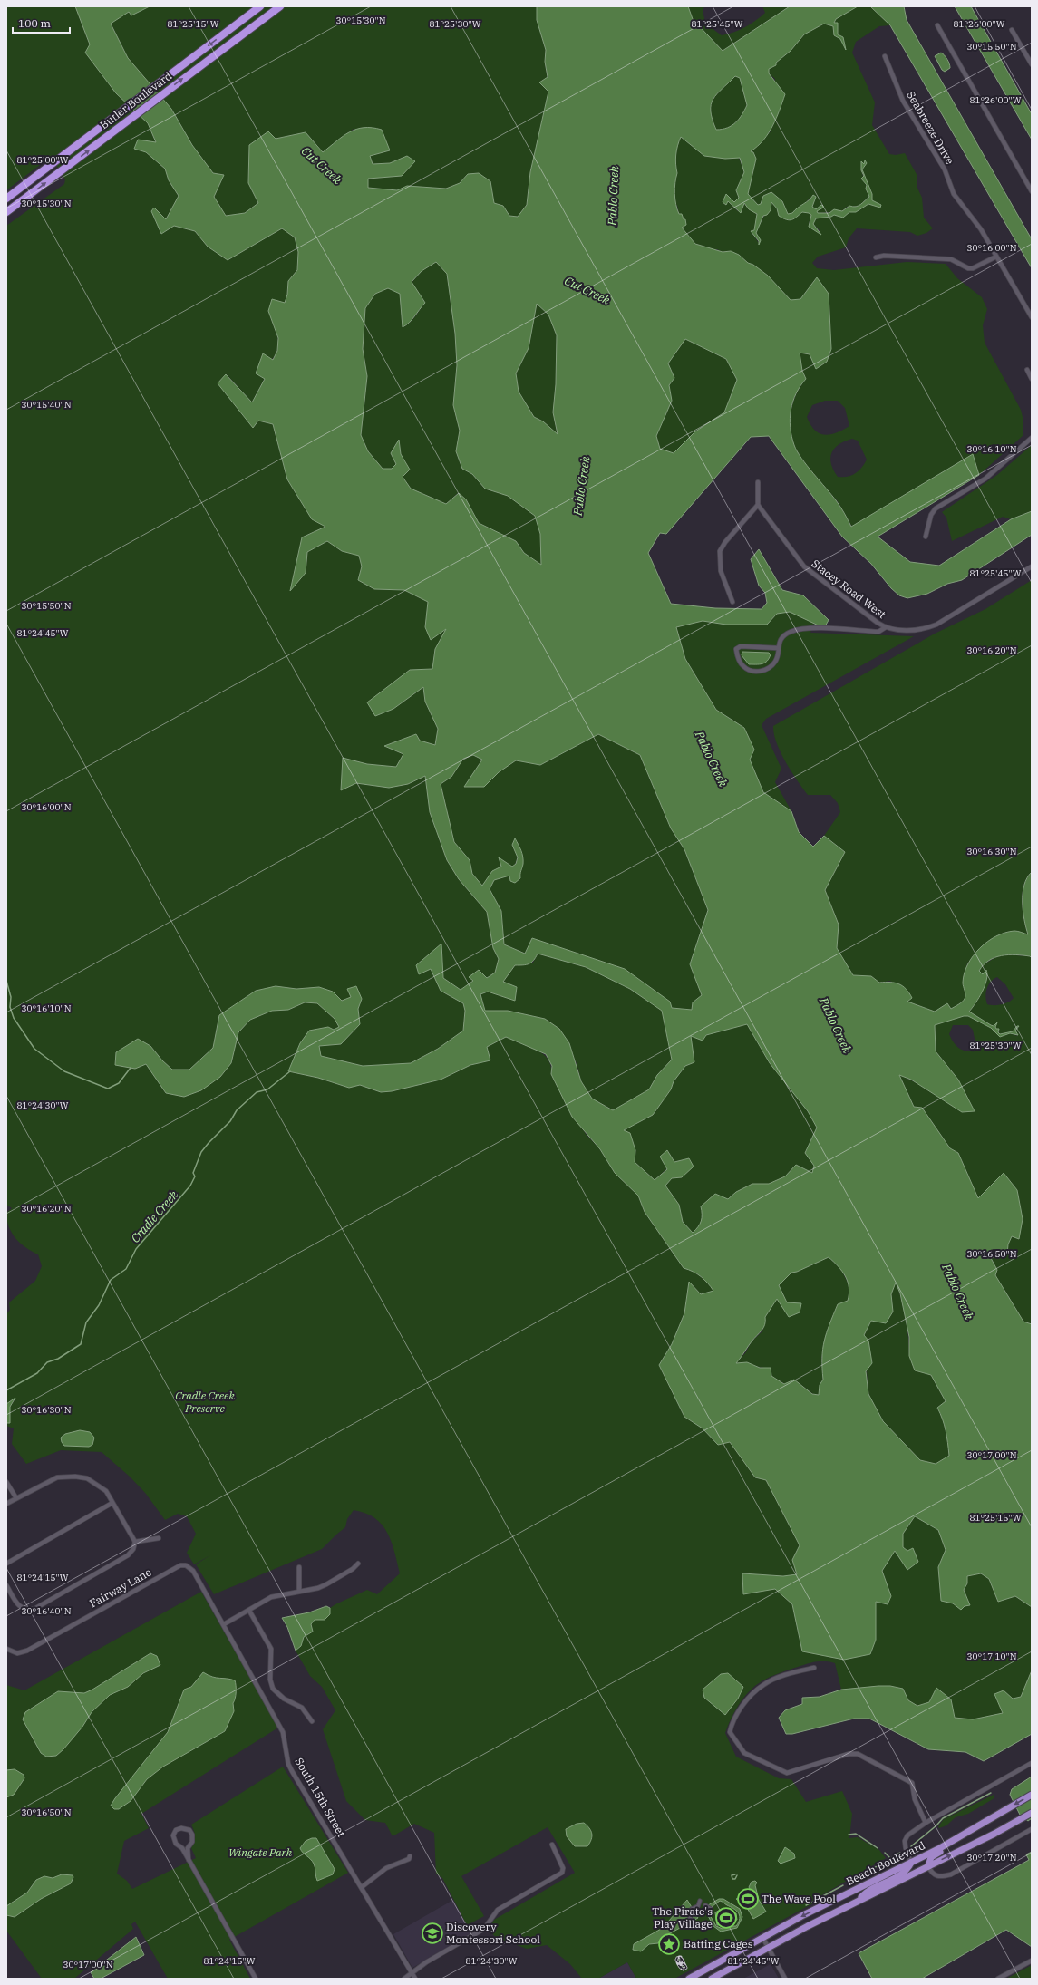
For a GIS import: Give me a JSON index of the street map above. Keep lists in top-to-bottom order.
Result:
{
  "streets": {
    "highway": ["Butler Boulevard", "Beach Boulevard"],
    "street": [
      "Seabreeze Drive",
      "Stacey Road West",
      "Fairway Lane",
      "South 15th Street"
    ]
  },
  "crossings": [
    ["Fairway Lane", "South 15th Street"]
  ],
  "water": ["Cut Creek", "Pablo Creek", "Cradle Creek"],
  "parks": ["Cradle Creek Preserve", "Wingate Park"],
  "places": {
    "sports": ["The Wave Pool", "The Pirate's Play Village"],
    "school or university": ["Discovery Montessori School"],
    "place": ["Batting Cages"]
  },
  "scale_bar": "100 m",
  "coordinates": [
    "30°15'30\"N",
    "81°25'15\"W",
    "81°25'30\"W",
    "81°25'45\"W",
    "81°26'00\"W",
    "30°15'50\"N",
    "81°25'00\"W",
    "30°16'00\"N",
    "30°15'40\"N",
    "30°16'10\"N",
    "81°24'45\"W",
    "30°16'20\"N",
    "30°16'30\"N",
    "81°24'30\"W",
    "30°16'50\"N",
    "30°17'00\"N",
    "81°24'15\"W",
    "30°16'40\"N",
    "30°17'10\"N",
    "30°17'20\"N"
  ]
}
